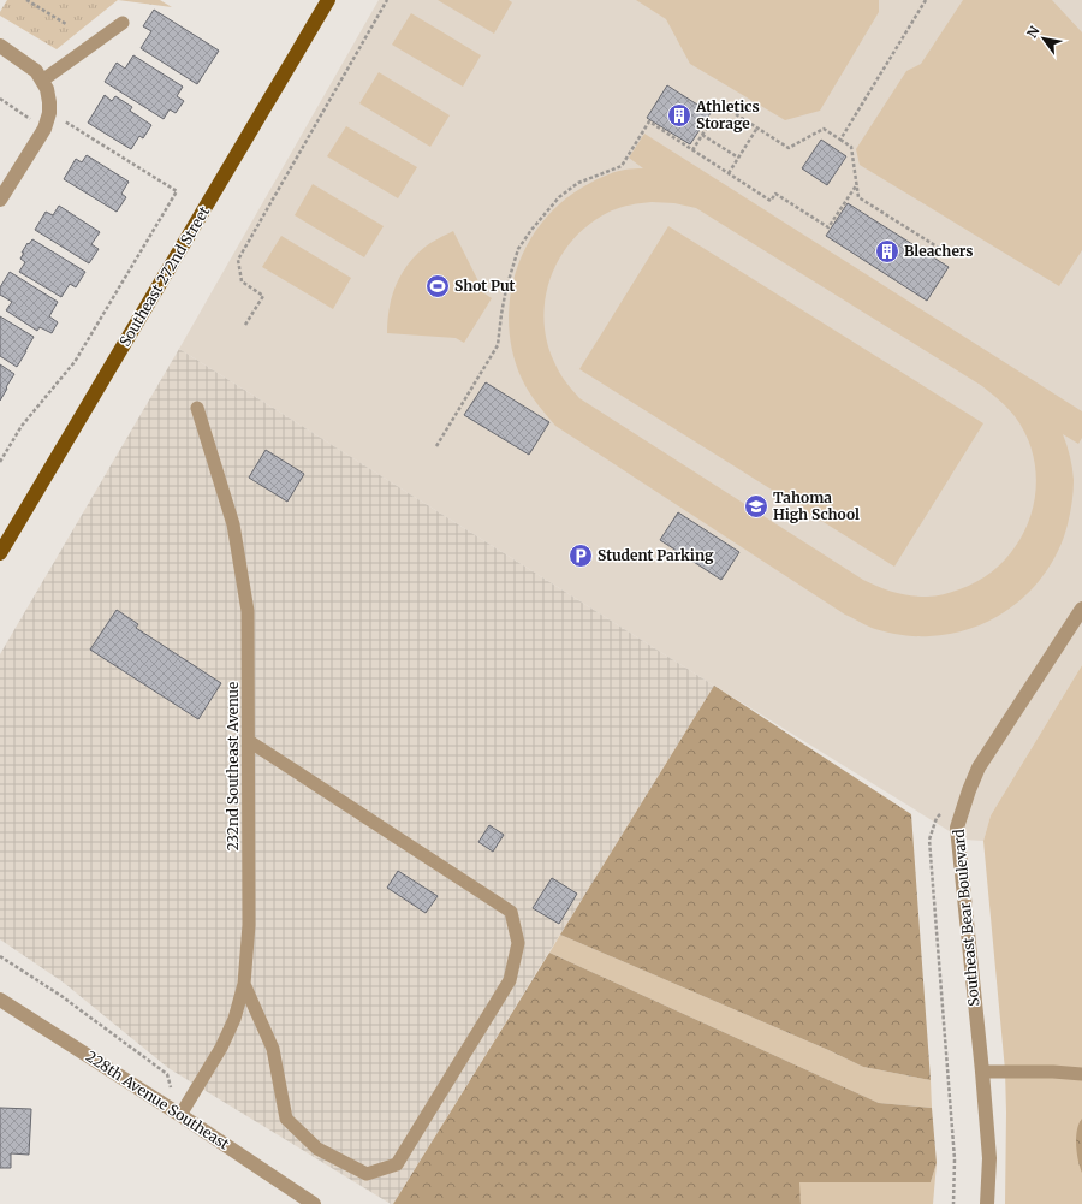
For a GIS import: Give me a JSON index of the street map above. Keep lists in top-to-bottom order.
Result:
{
  "streets": {
    "main road": ["Southeast 272nd Street"],
    "street": ["Southeast Bear Boulevard", "228th Avenue Southeast"],
    "lane": ["232nd Southeast Avenue"]
  },
  "crossings": [
    ["232nd Southeast Avenue", "228th Avenue Southeast"]
  ],
  "places": {
    "building": ["Athletics Storage", "Bleachers"],
    "sports": ["Shot Put"],
    "school or university": ["Tahoma High School"],
    "parking": ["Student Parking"]
  },
  "north": "top left"
}
